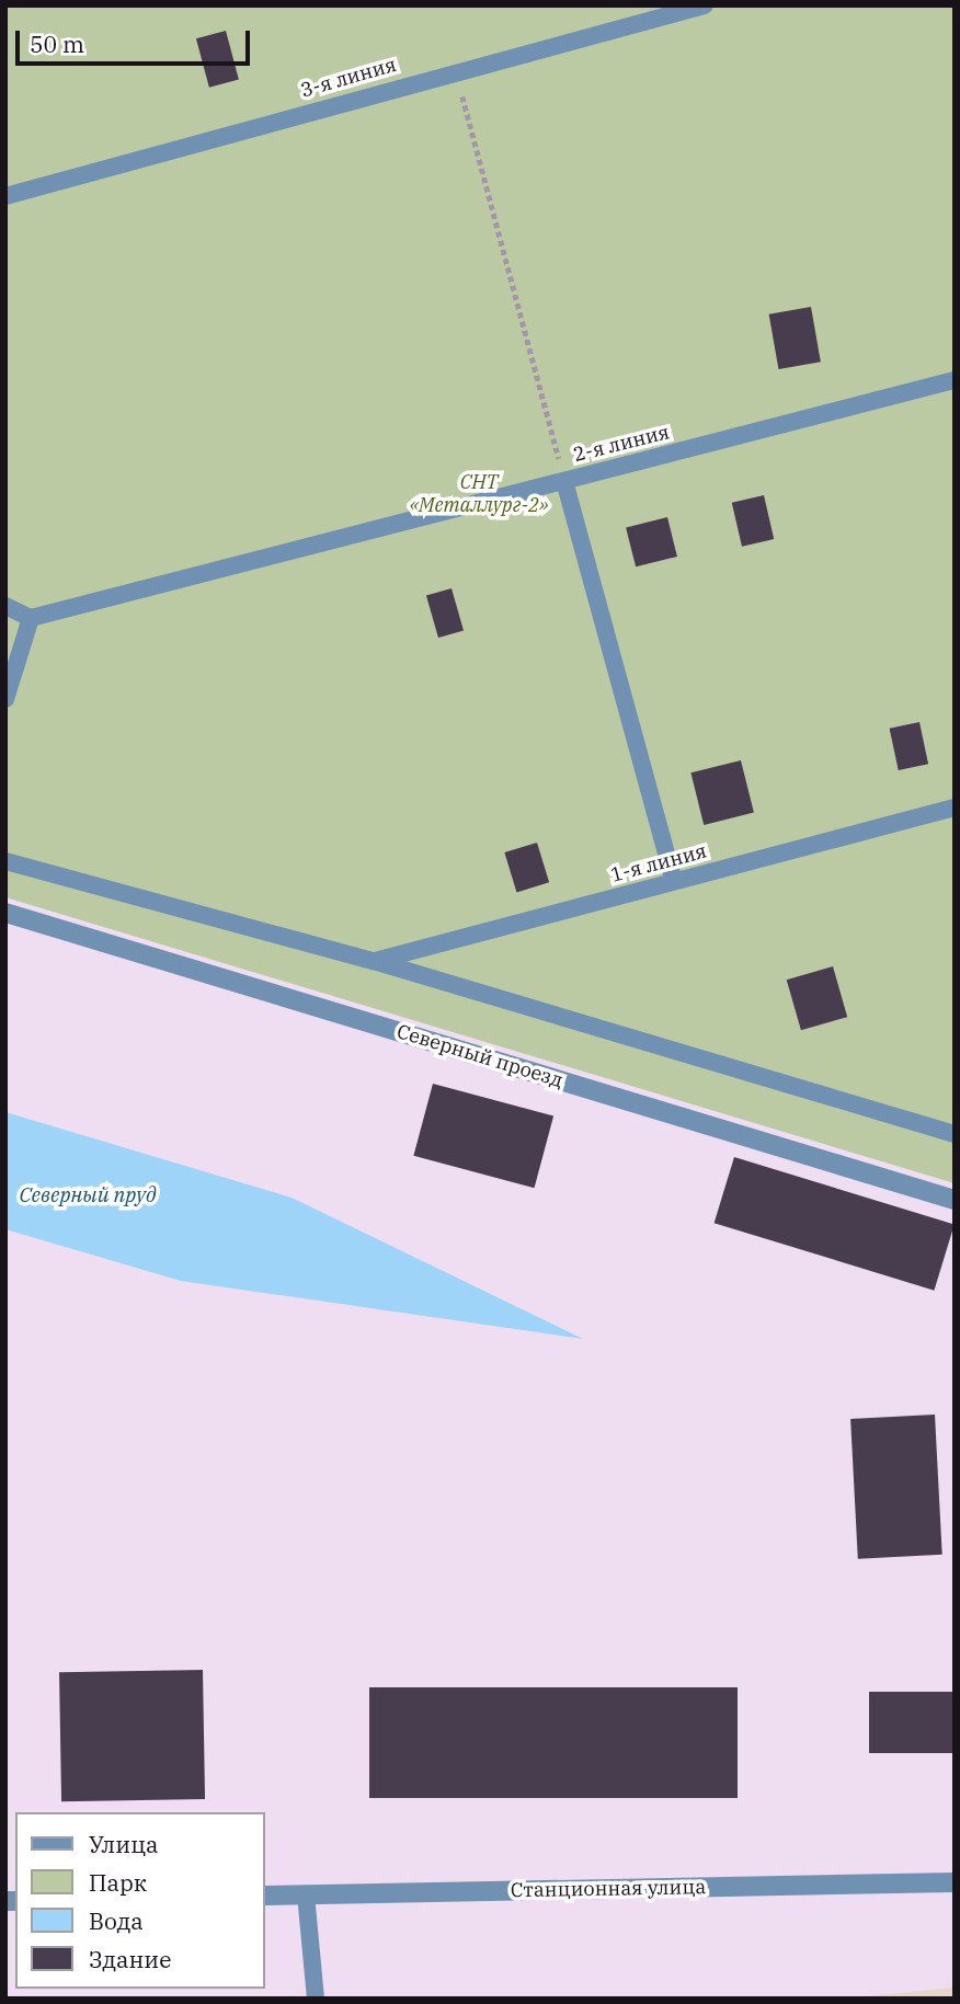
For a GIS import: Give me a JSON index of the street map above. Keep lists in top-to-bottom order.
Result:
{
  "streets": {
    "street": ["Северный проезд", "Станционная улица"],
    "lane": ["3-я линия", "2-я линия", "1-я линия"]
  },
  "water": ["Северный пруд"],
  "parks": ["СНТ «Металлург-2»"],
  "legend": [
    "Улица",
    "Парк",
    "Вода",
    "Здание"
  ],
  "scale_bar": "50 m"
}
